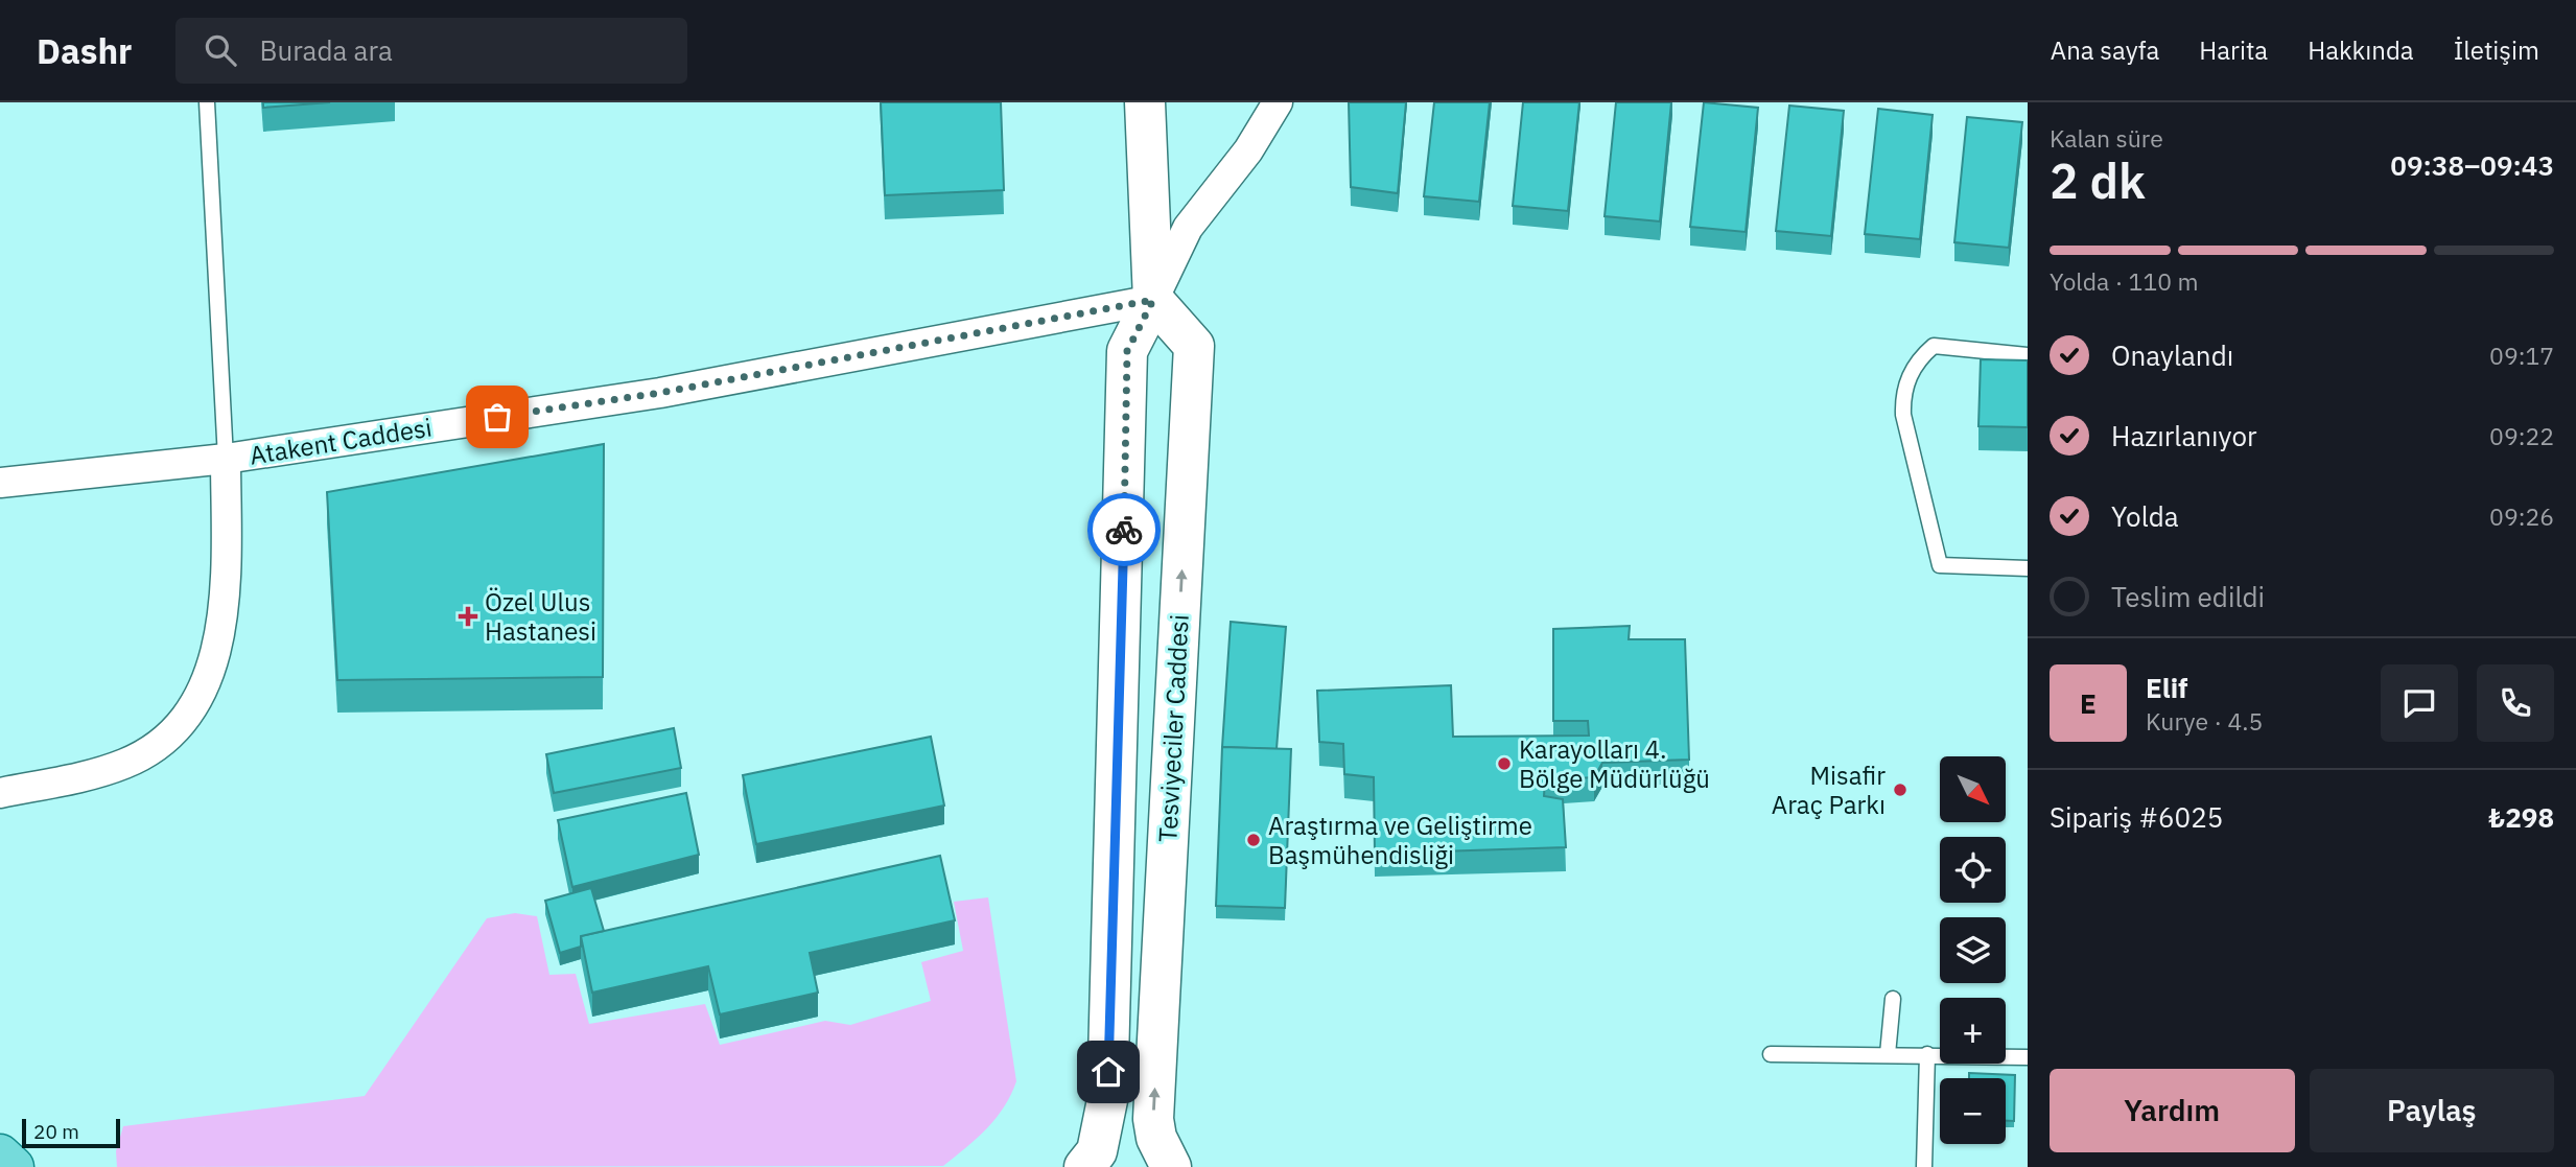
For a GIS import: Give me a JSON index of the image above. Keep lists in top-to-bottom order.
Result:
{
  "streets": {
    "street": ["Atakent Caddesi", "Tesviyeciler Caddesi"]
  },
  "crossings": [
    ["Atakent Caddesi", "Tesviyeciler Caddesi"]
  ],
  "places": {
    "health": ["Özel Ulus Hastanesi"],
    "other": ["Karayolları 4. Bölge Müdürlüğü", "Misafir Araç Parkı", "Araştırma ve Geliştirme Başmühendisliği"]
  },
  "scale_bar": "20 m",
  "north": "bottom right",
  "page": {
    "header": "Dashr",
    "search": "Burada ara",
    "nav": [
      "Ana sayfa",
      "Harita",
      "Hakkında",
      "İletişim"
    ],
    "heading": ["2 dk", "Kalan süre", "09:38–09:43"],
    "panel": [
      "Elif",
      "Kurye · 4.5",
      "Sipariş #6025",
      "₺298"
    ],
    "bar": "Yolda · 110 m",
    "list": [
      ["Onaylandı", "09:17"],
      ["Hazırlanıyor", "09:22"],
      ["Yolda", "09:26"],
      "Teslim edildi"
    ],
    "round": "E",
    "map_buttons": ["+", "−"],
    "buttons": ["Yardım", "Paylaş"],
    "scale": "20 m"
  }
}
